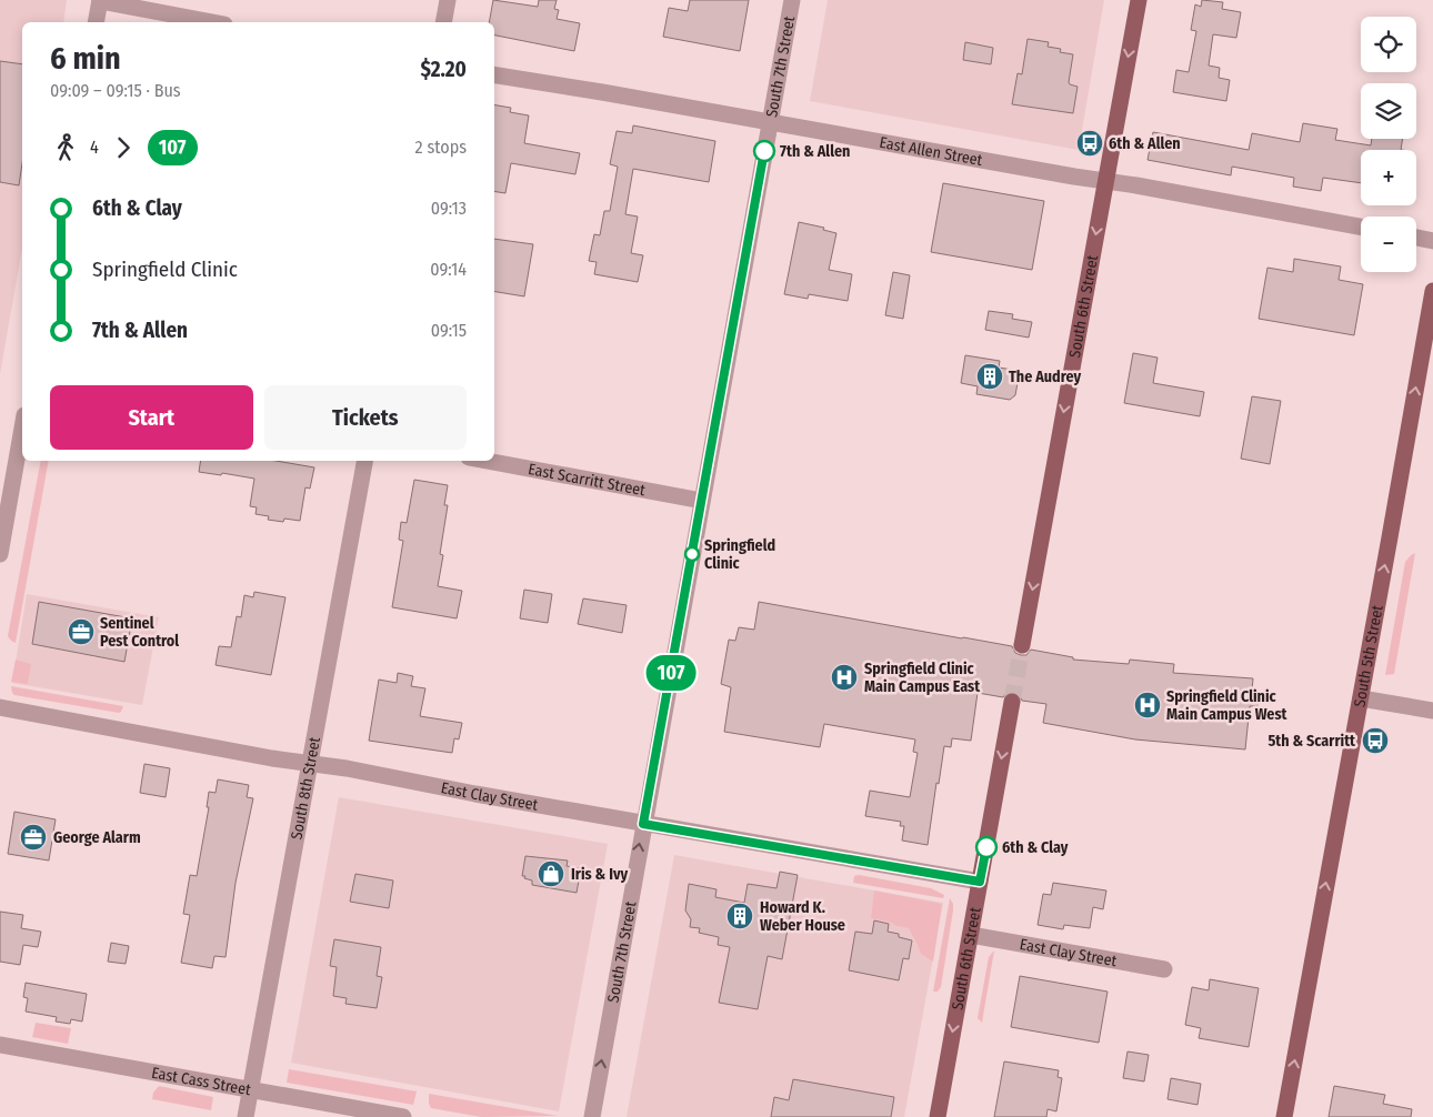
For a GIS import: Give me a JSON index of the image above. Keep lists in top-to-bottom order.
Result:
{
  "streets": {
    "main road": ["South 6th Street", "South 5th Street"],
    "street": [
      "South 7th Street",
      "East Allen Street",
      "East Scarritt Street",
      "South 8th Street",
      "East Clay Street",
      "East Cass Street"
    ]
  },
  "crossings": [
    ["South 7th Street", "East Allen Street"],
    ["South 7th Street", "East Scarritt Street"],
    ["South 7th Street", "East Clay Street"],
    ["East Allen Street", "South 6th Street"],
    ["South 6th Street", "East Clay Street"],
    ["South 8th Street", "East Clay Street"],
    ["South 8th Street", "East Cass Street"]
  ],
  "one_way": ["South 6th Street", "South 5th Street"],
  "places": {
    "bus stop": ["6th & Allen", "5th & Scarritt"],
    "other": ["7th & Allen", "Springfield Clinic", "6th & Clay"],
    "building": ["The Audrey", "Howard K. Weber House"],
    "office": ["Sentinel Pest Control", "George Alarm"],
    "hospital": ["Springfield Clinic Main Campus East", "Springfield Clinic Main Campus West"],
    "shop": ["Iris & Ivy"]
  },
  "lines": ["bus line 107"],
  "page": {
    "on_map": "107",
    "map_buttons": ["+", "−"],
    "heading": ["6 min", "09:09 – 09:15 · Bus", "$2.20"],
    "legs": ["4", "107", "2 stops"],
    "list": [
      {
        "name": "6th & Clay",
        "value": "09:13"
      },
      {
        "name": "Springfield Clinic",
        "value": "09:14"
      },
      {
        "name": "7th & Allen",
        "value": "09:15"
      }
    ],
    "buttons": ["Start", "Tickets"]
  }
}
